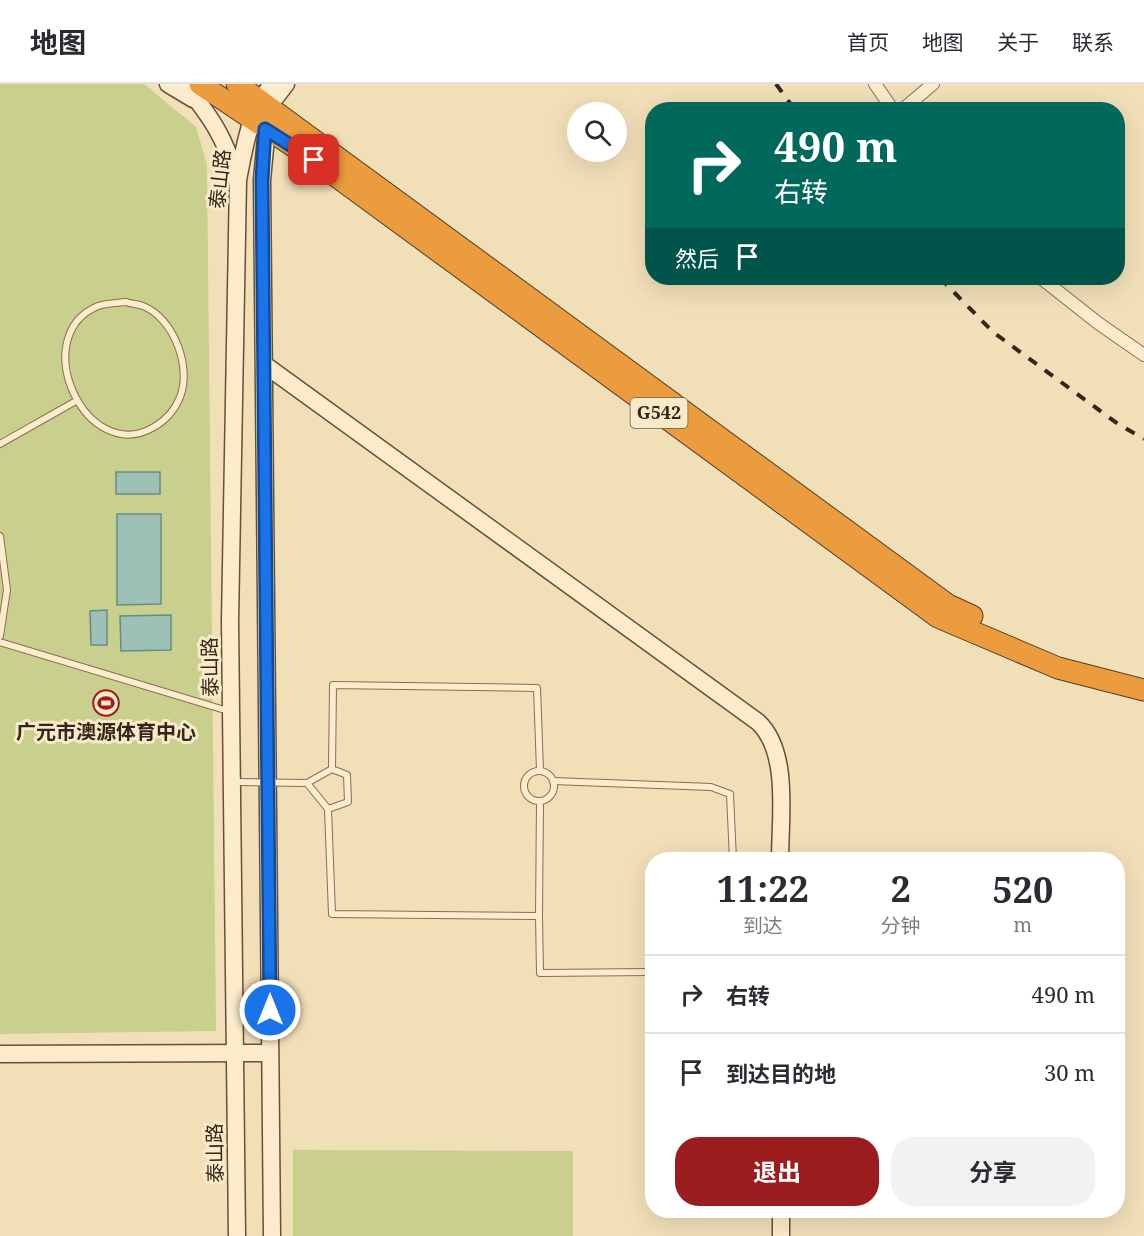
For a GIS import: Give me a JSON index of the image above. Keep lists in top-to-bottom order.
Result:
{
  "streets": {
    "highway": ["G542"],
    "street": ["泰山路"]
  },
  "crossings": [
    ["泰山路", "G542"]
  ],
  "places": {
    "sports": ["广元市澳源体育中心"]
  },
  "page": {
    "header": "地图",
    "nav": [
      "首页",
      "地图",
      "关于",
      "联系"
    ],
    "turn": ["490 m", "右转"],
    "then": "然后",
    "eta": [
      "11:22",
      "到达",
      "2",
      "分钟",
      "520",
      "m"
    ],
    "list": [
      {
        "name": "右转",
        "value": "490 m"
      },
      {
        "name": "到达目的地",
        "value": "30 m"
      }
    ],
    "buttons": ["退出", "分享"]
  }
}
